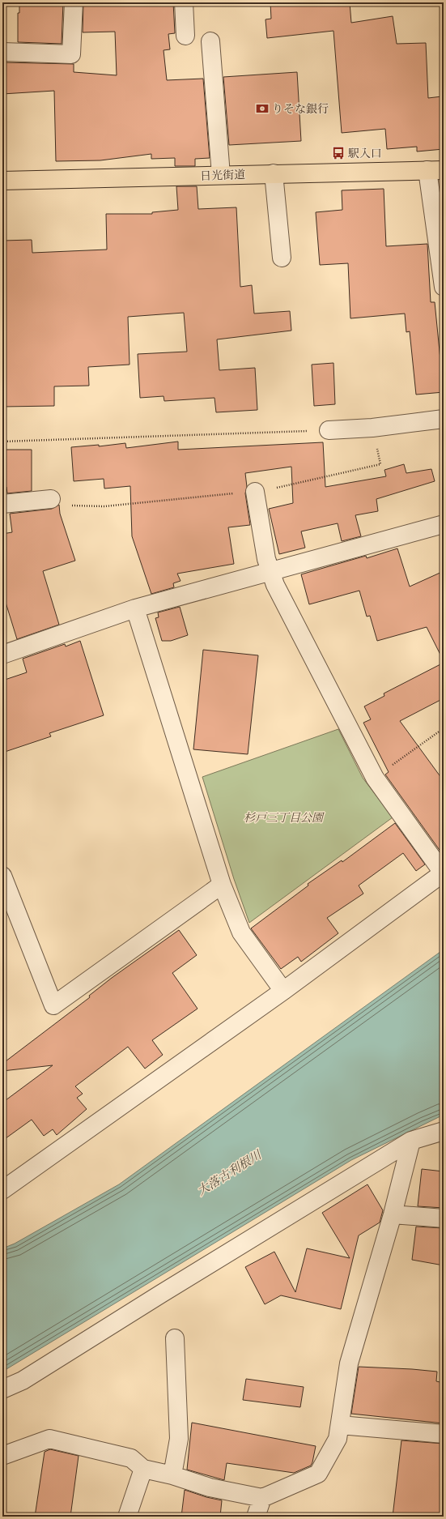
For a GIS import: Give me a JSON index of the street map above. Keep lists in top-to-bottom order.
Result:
{
  "streets": {
    "main road": ["日光街道"]
  },
  "water": ["大落古利根川"],
  "parks": ["杉戸三丁目公園"],
  "places": {
    "bank": ["りそな銀行"],
    "bus stop": ["駅入口"]
  }
}
